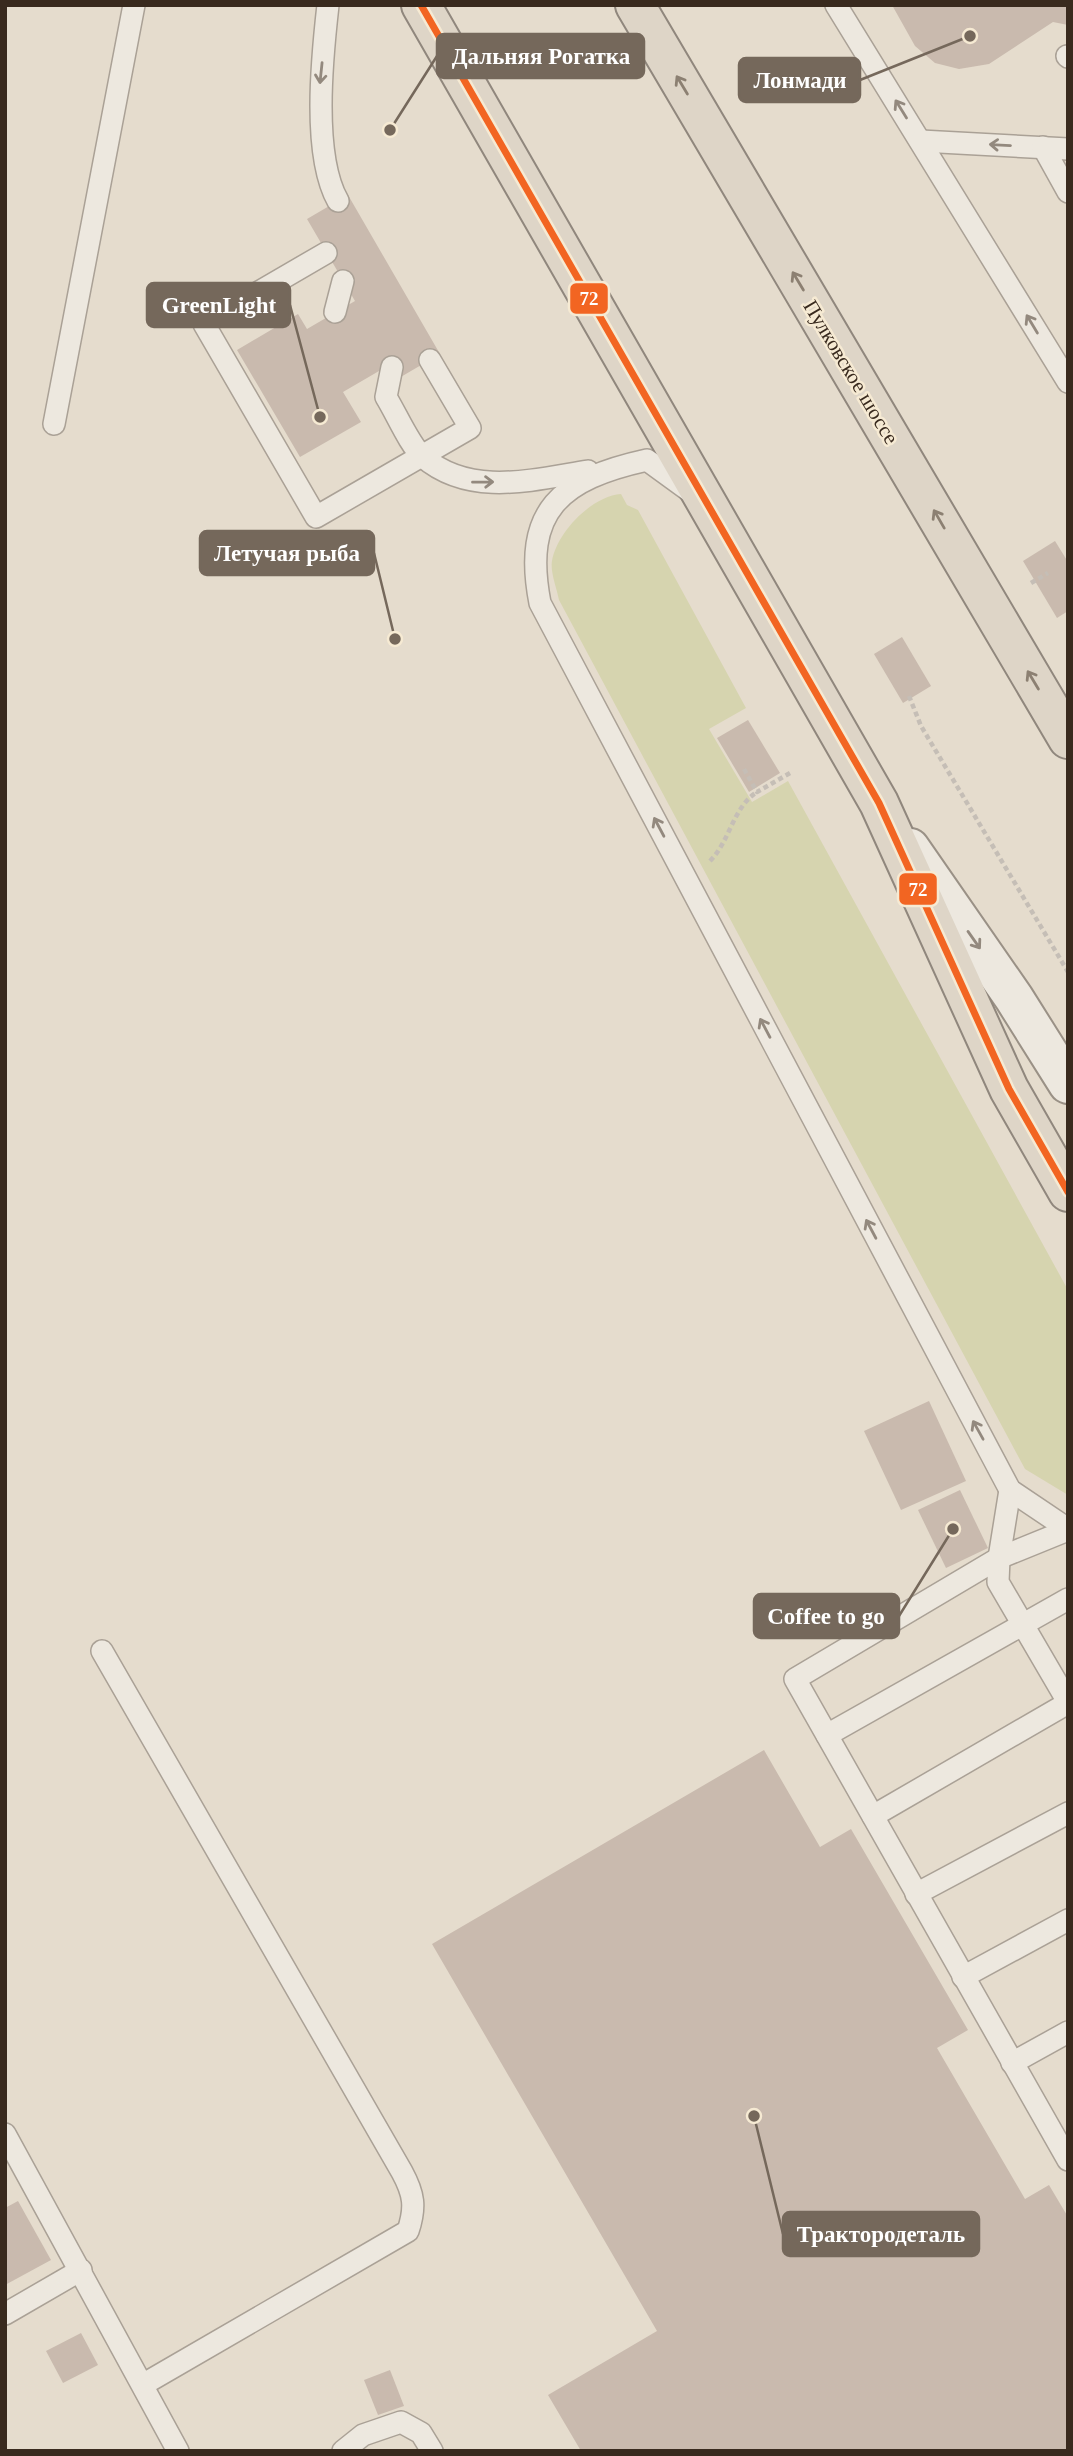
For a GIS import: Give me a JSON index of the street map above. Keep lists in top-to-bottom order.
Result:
{
  "streets": {
    "highway": ["Пулковское шоссе"]
  },
  "places": [
    "Лонмади",
    "Дальняя Рогатка",
    "GreenLight",
    "Летучая рыба",
    "Coffee to go",
    "Трактородеталь"
  ],
  "lines": ["transit line 72"]
}
